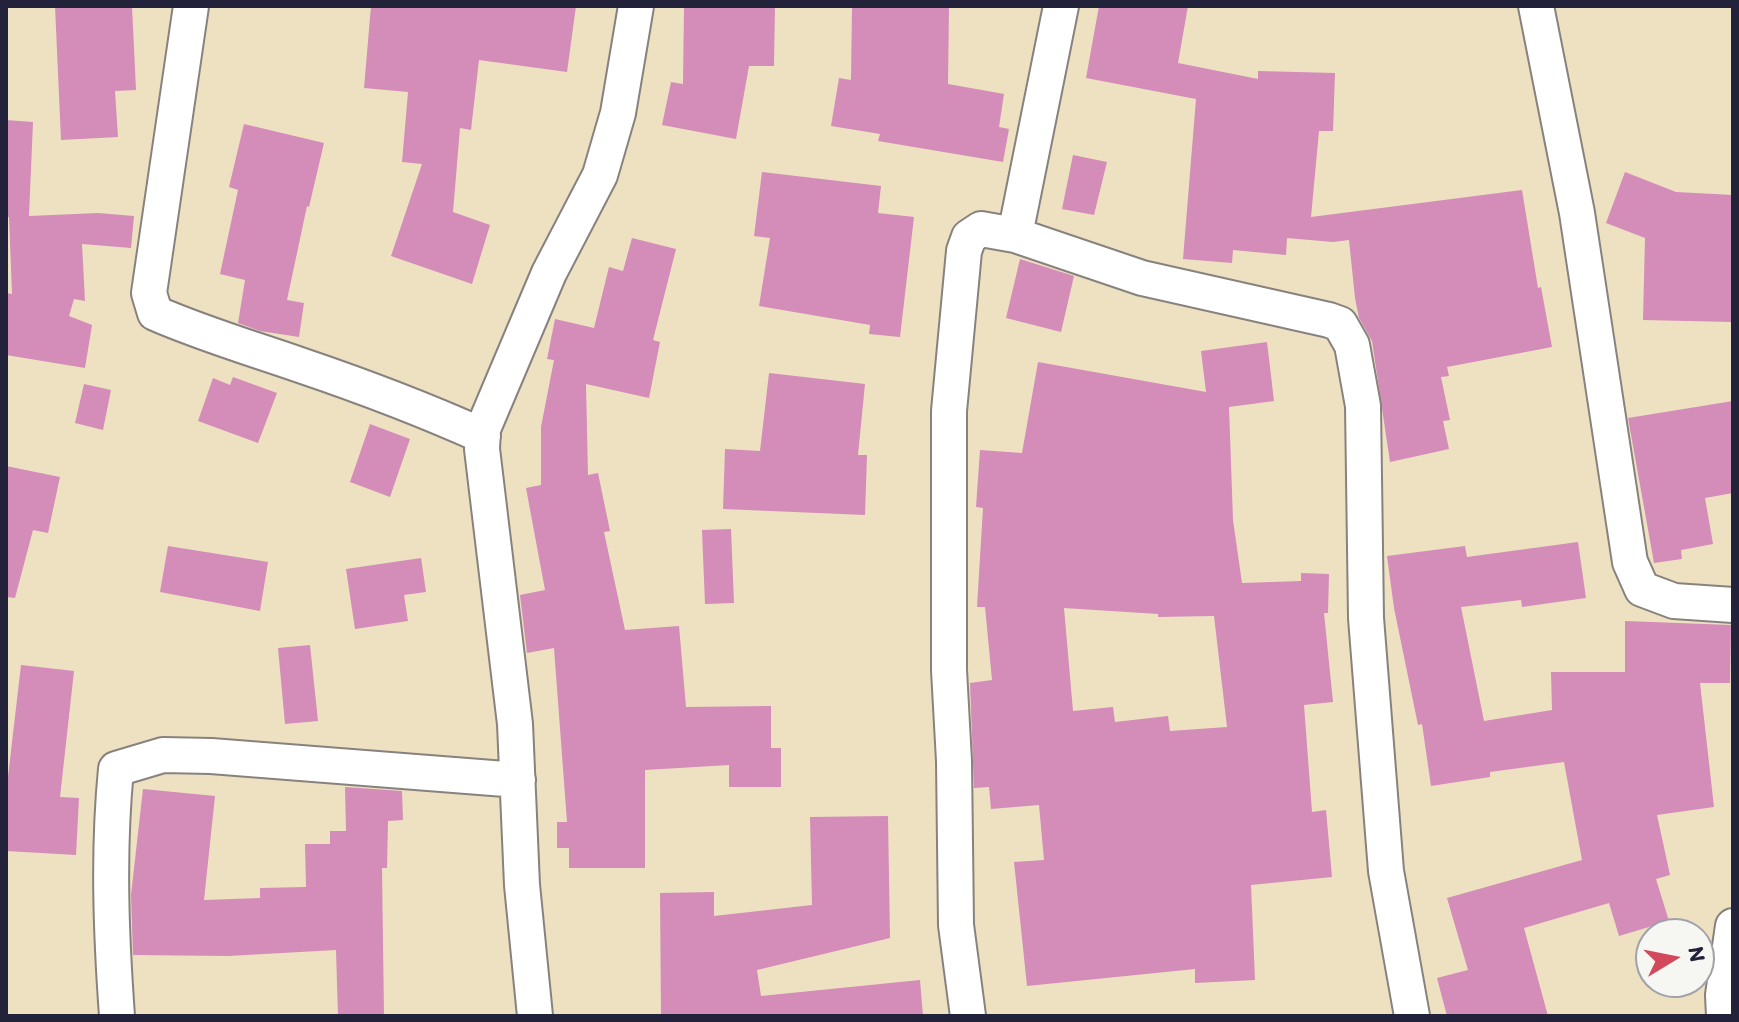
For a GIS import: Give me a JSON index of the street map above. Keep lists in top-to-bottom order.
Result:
{
  "north": "right"
}
